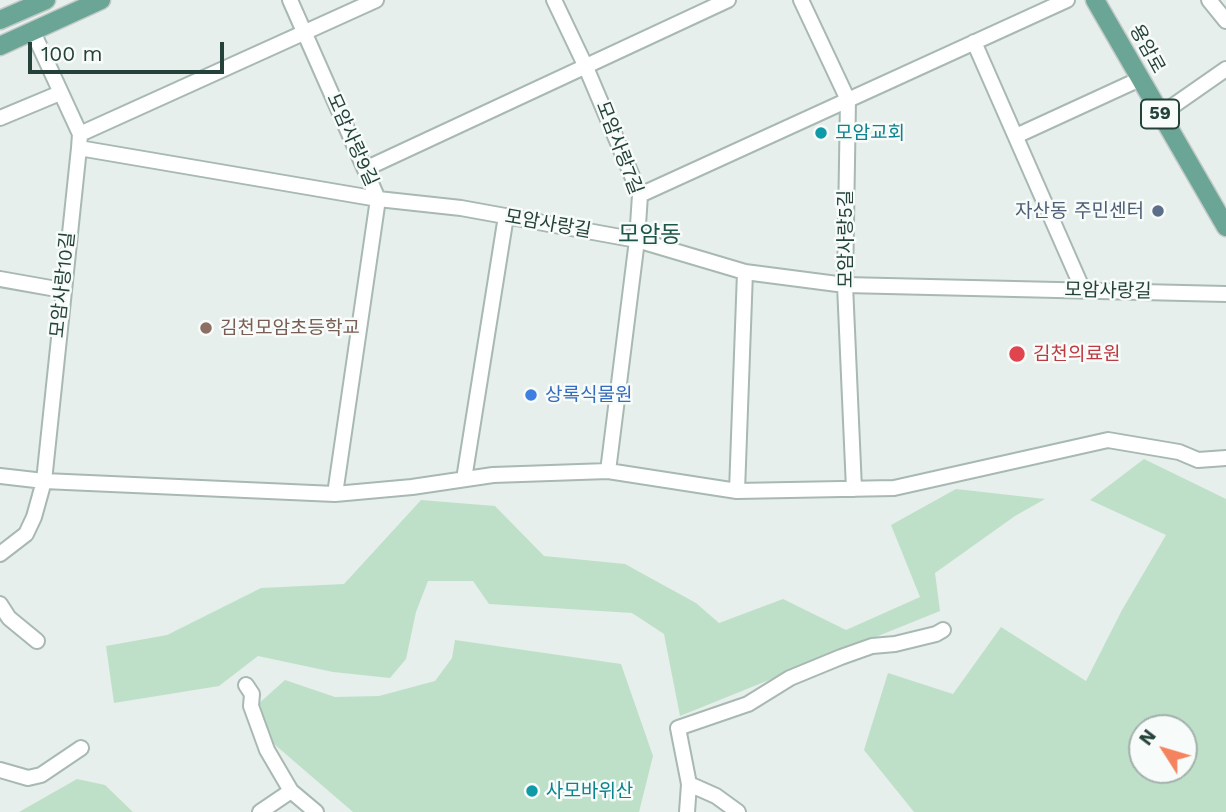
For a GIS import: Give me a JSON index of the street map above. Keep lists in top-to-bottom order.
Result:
{
  "streets": {
    "main road": ["용암로", "59"],
    "street": [
      "모암사랑9길",
      "모암사랑7길",
      "모암사랑길",
      "모암사랑5길",
      "모암사랑10길"
    ]
  },
  "crossings": [
    ["모암사랑9길", "모암사랑길"],
    ["모암사랑7길", "모암사랑길"],
    ["모암사랑길", "모암사랑5길"],
    ["모암사랑길", "모암사랑10길"]
  ],
  "districts": ["모암동"],
  "places": [
    "모암교회",
    "자산동 주민센터",
    "김천모암초등학교",
    "김천의료원",
    "상록식물원",
    "사모바위산"
  ],
  "scale_bar": "100 m",
  "north": "top left"
}
